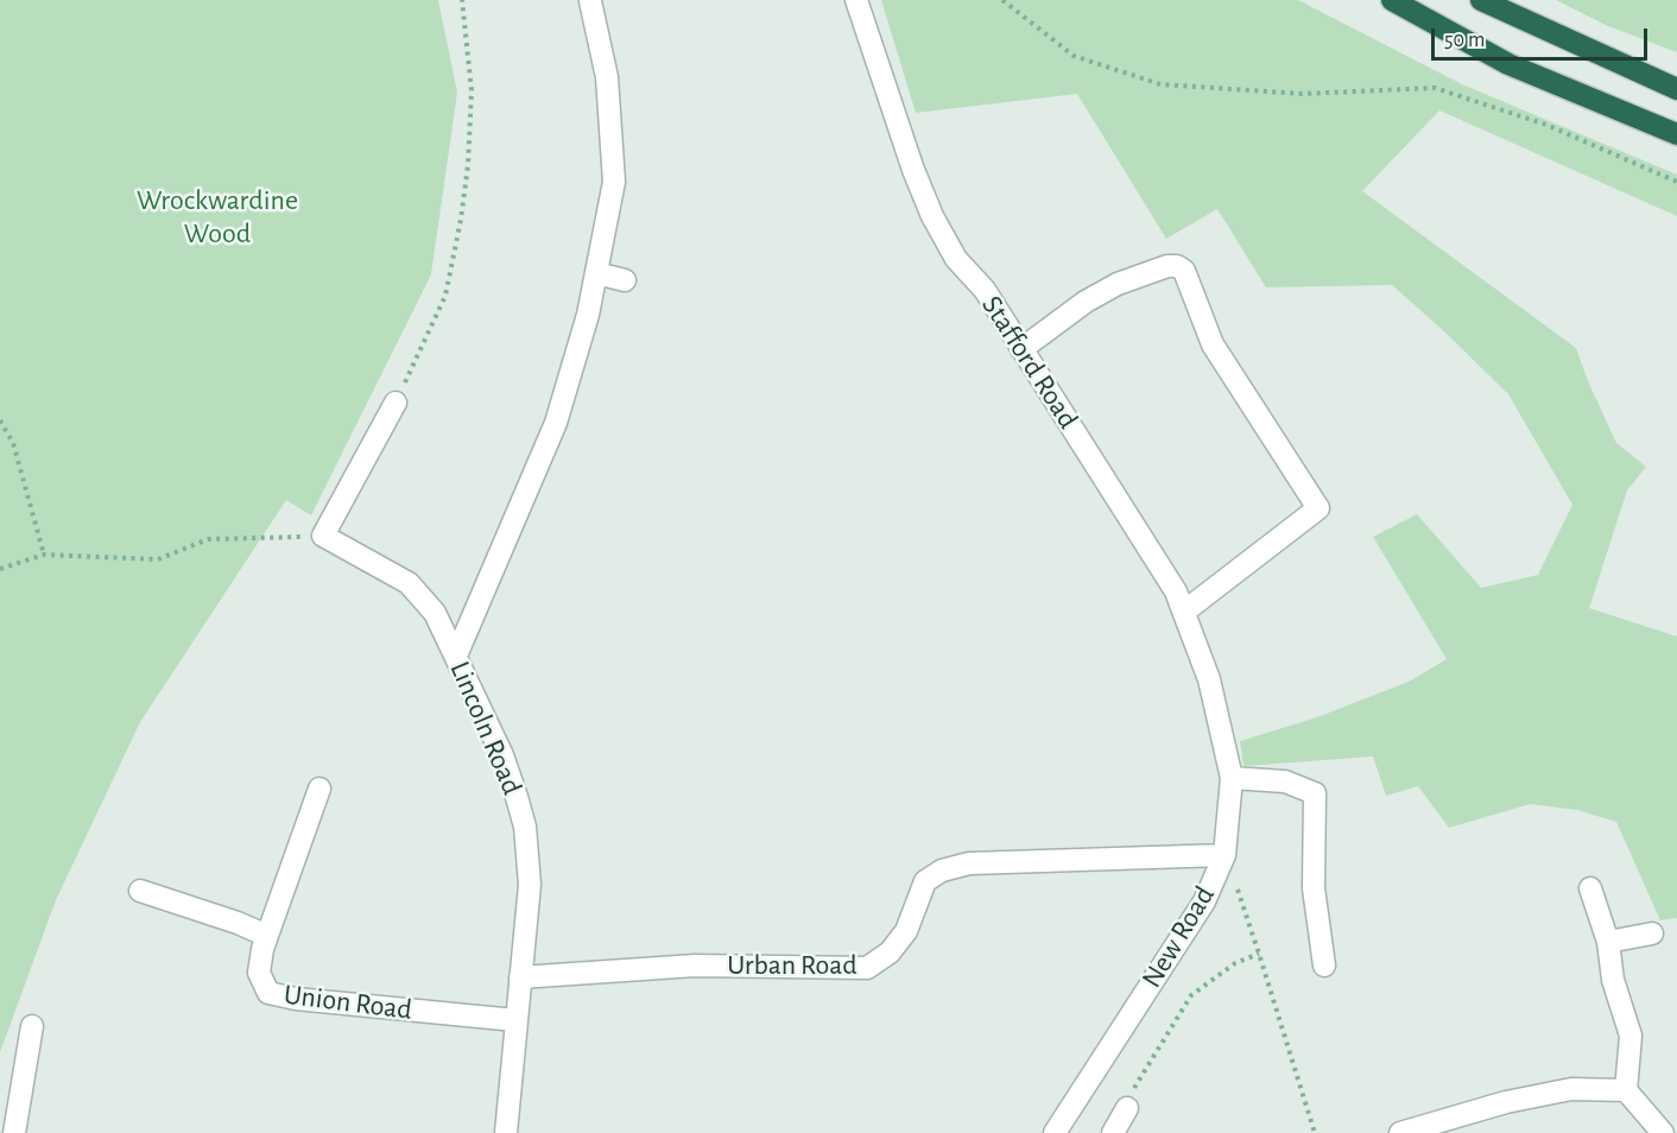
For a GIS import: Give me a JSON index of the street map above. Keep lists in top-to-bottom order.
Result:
{
  "streets": {
    "street": [
      "Stafford Road",
      "Lincoln Road",
      "New Road",
      "Urban Road",
      "Union Road"
    ]
  },
  "crossings": [
    ["Stafford Road", "New Road"],
    ["Lincoln Road", "Urban Road"],
    ["Lincoln Road", "Union Road"],
    ["New Road", "Urban Road"]
  ],
  "parks": ["Wrockwardine Wood"],
  "scale_bar": "50 m"
}
